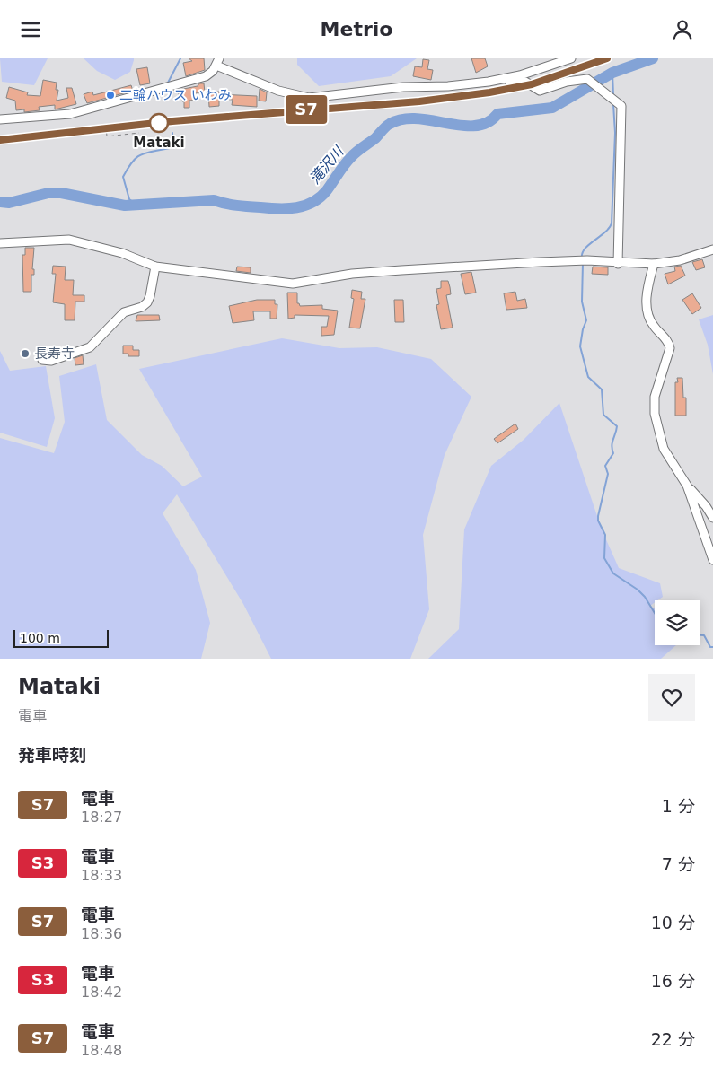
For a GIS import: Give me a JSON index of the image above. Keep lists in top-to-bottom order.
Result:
{
  "water": ["滝沢川"],
  "places": ["二輪ハウス いわみ", "Mataki", "長寿寺"],
  "scale_bar": "100 m",
  "page": {
    "header": "Metrio",
    "on_map": "S7",
    "scale": "100 m",
    "heading": [
      ["Mataki", "電車"],
      "発車時刻"
    ],
    "list": [
      {
        "mark": "S7",
        "name": "電車",
        "note": "18:27",
        "value": "1 分"
      },
      {
        "mark": "S3",
        "name": "電車",
        "note": "18:33",
        "value": "7 分"
      },
      {
        "mark": "S7",
        "name": "電車",
        "note": "18:36",
        "value": "10 分"
      },
      {
        "mark": "S3",
        "name": "電車",
        "note": "18:42",
        "value": "16 分"
      },
      {
        "mark": "S7",
        "name": "電車",
        "note": "18:48",
        "value": "22 分"
      }
    ]
  }
}
